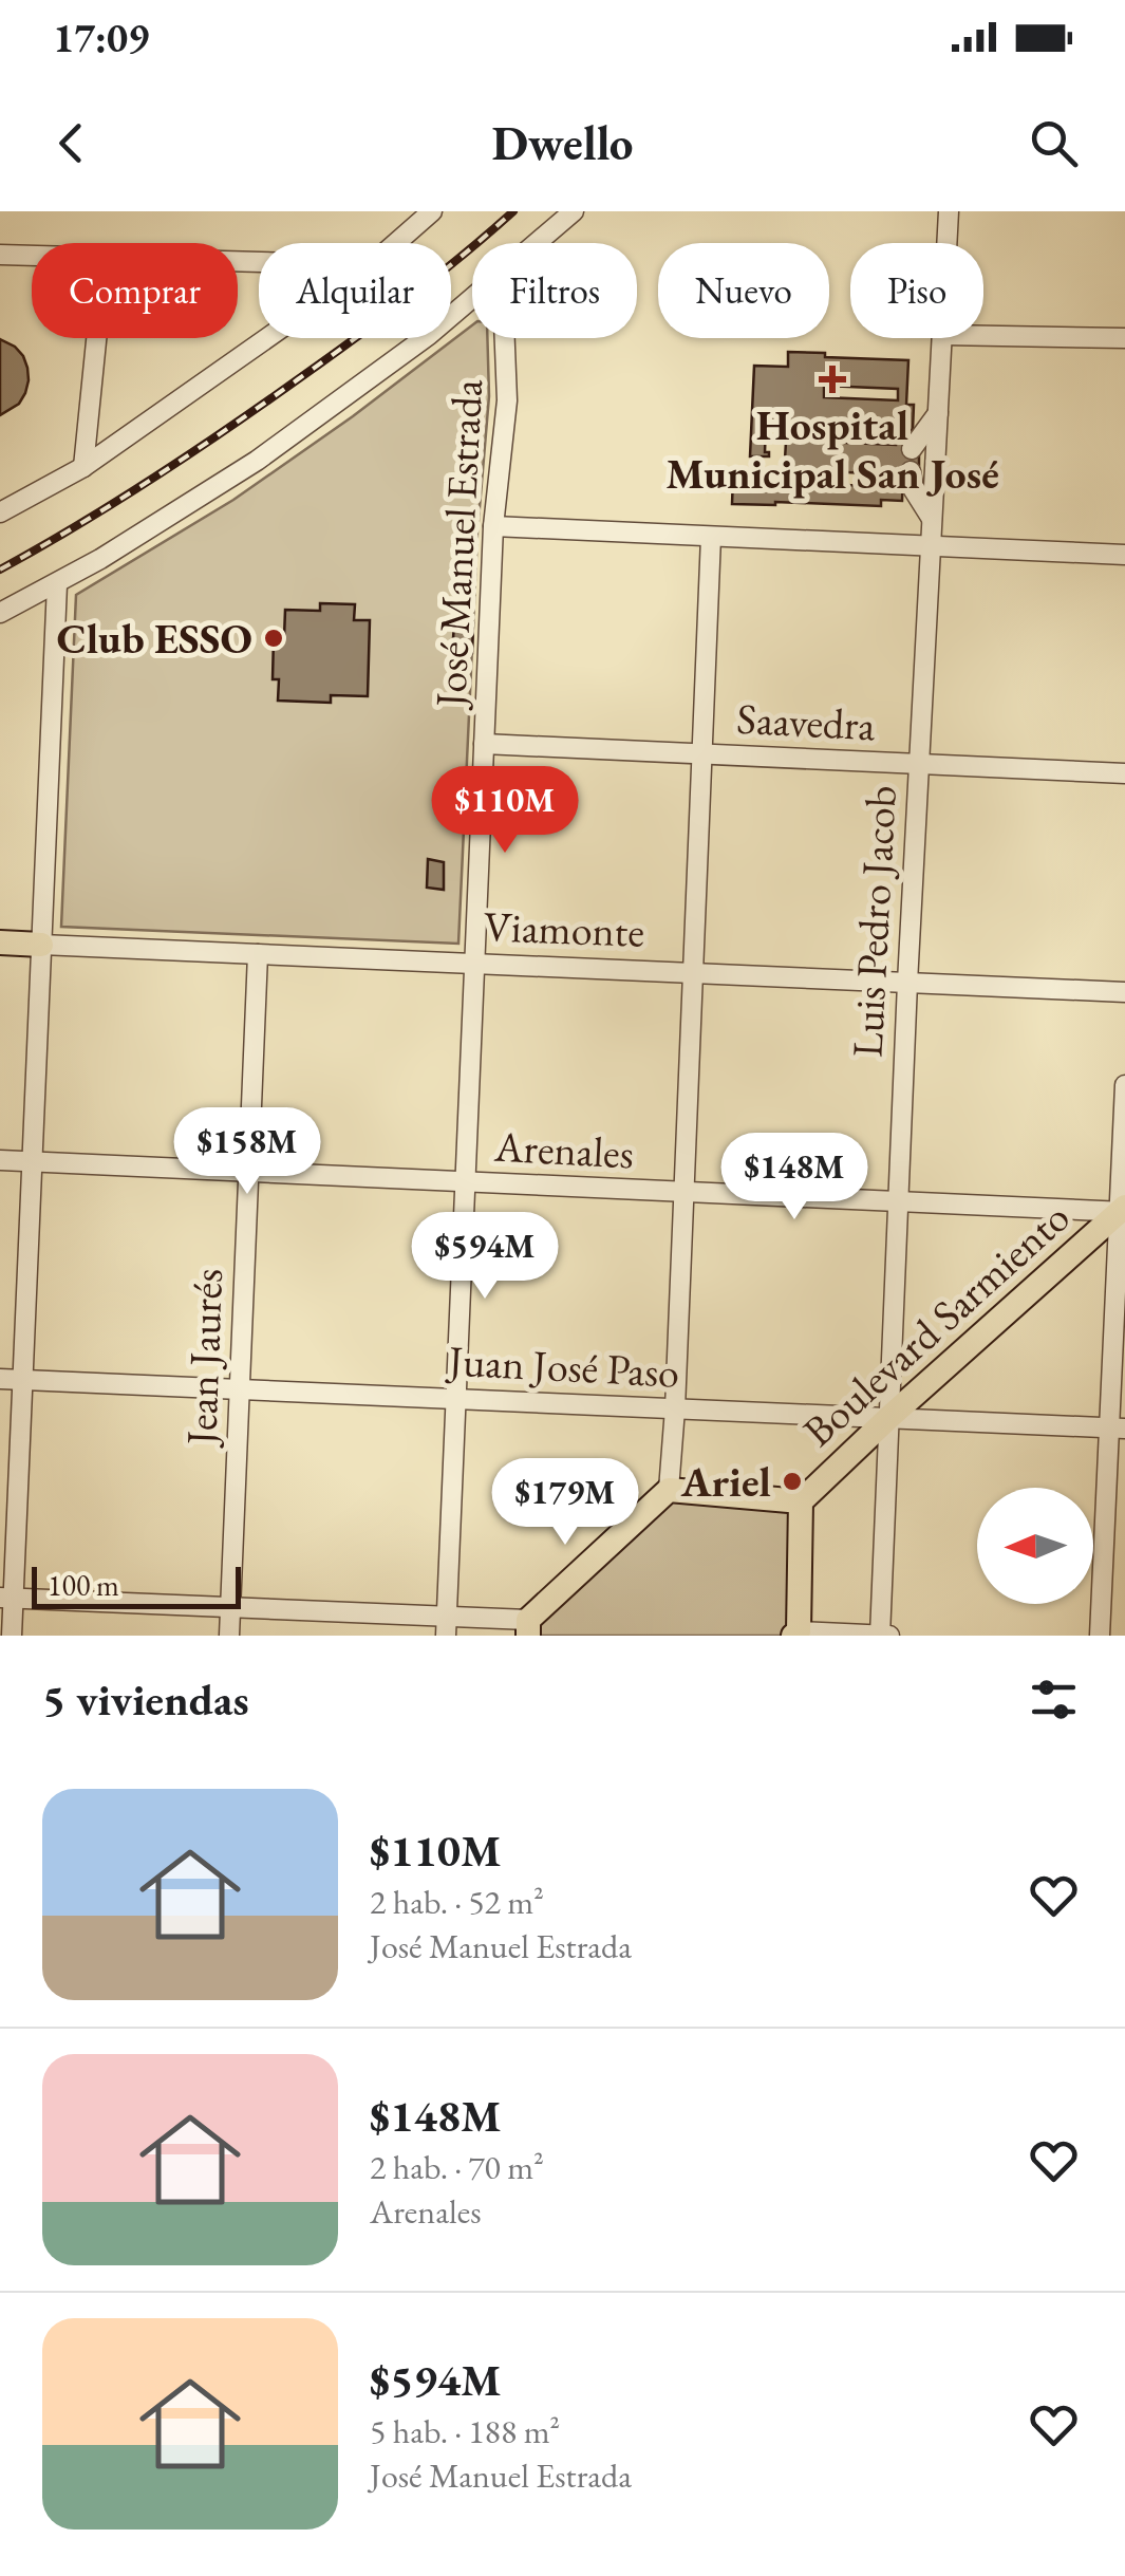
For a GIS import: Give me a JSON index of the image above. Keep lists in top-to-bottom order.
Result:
{
  "streets": {
    "main road": ["Viamonte", "Boulevard Sarmiento"],
    "street": [
      "José Manuel Estrada",
      "Saavedra",
      "Luis Pedro Jacob",
      "Arenales",
      "Jean Jaurés",
      "Juan José Paso"
    ]
  },
  "crossings": [
    ["José Manuel Estrada", "Saavedra"],
    ["José Manuel Estrada", "Viamonte"],
    ["José Manuel Estrada", "Arenales"],
    ["José Manuel Estrada", "Juan José Paso"],
    ["Saavedra", "Luis Pedro Jacob"],
    ["Luis Pedro Jacob", "Viamonte"],
    ["Luis Pedro Jacob", "Arenales"],
    ["Luis Pedro Jacob", "Boulevard Sarmiento"],
    ["Luis Pedro Jacob", "Juan José Paso"],
    ["Viamonte", "Jean Jaurés"],
    ["Arenales", "Boulevard Sarmiento"],
    ["Arenales", "Jean Jaurés"],
    ["Boulevard Sarmiento", "Juan José Paso"],
    ["Jean Jaurés", "Juan José Paso"]
  ],
  "places": {
    "health": ["Hospital Municipal San José"],
    "other": ["Club ESSO", "Ariel"]
  },
  "scale_bar": "100 m",
  "north": "left",
  "page": {
    "status": "17:09",
    "header": "Dwello",
    "chip": [
      "Comprar",
      "Alquilar",
      "Filtros",
      "Nuevo",
      "Piso"
    ],
    "price": [
      "$110M",
      "$158M",
      "$148M",
      "$594M",
      "$179M"
    ],
    "scale": "100 m",
    "heading": "5 viviendas",
    "list": [
      {
        "name": "$110M",
        "note": "2 hab. · 52 m² · José Manuel Estrada"
      },
      {
        "name": "$148M",
        "note": "2 hab. · 70 m² · Arenales"
      },
      {
        "name": "$594M",
        "note": "5 hab. · 188 m² · José Manuel Estrada"
      }
    ]
  }
}
